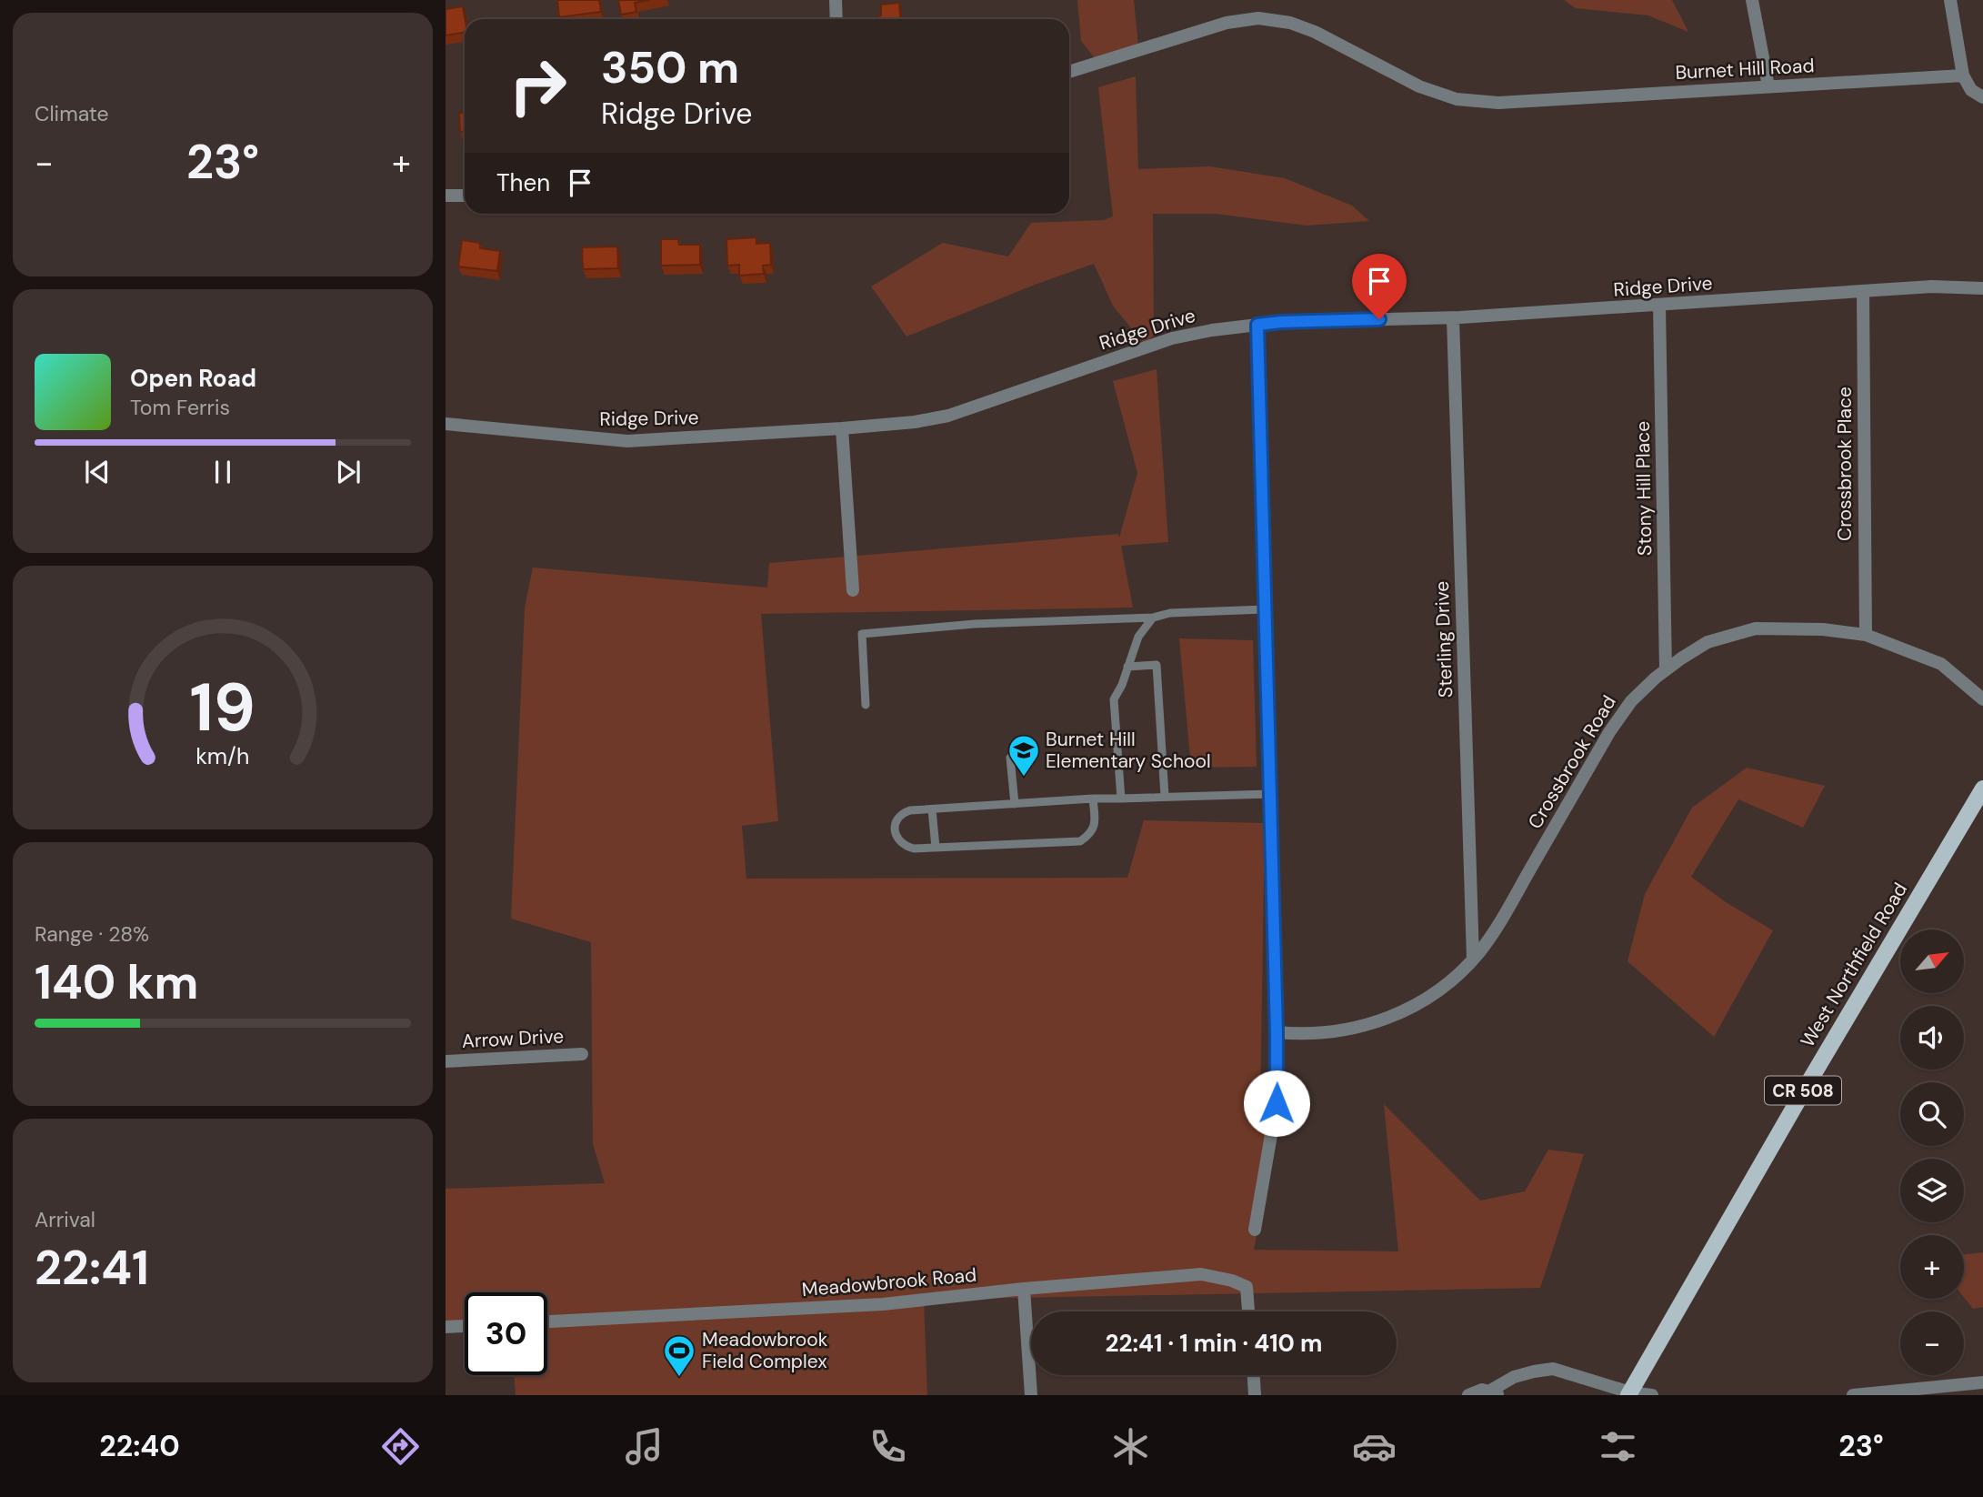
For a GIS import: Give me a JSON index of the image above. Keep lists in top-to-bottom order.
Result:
{
  "streets": {
    "main road": ["West Northfield Road", "CR 508"],
    "street": [
      "Burnet Hill Road",
      "Ridge Drive",
      "Crossbrook Place",
      "Stony Hill Place",
      "Sterling Drive",
      "Crossbrook Road",
      "Arrow Drive",
      "Meadowbrook Road"
    ]
  },
  "crossings": [
    ["Ridge Drive", "Crossbrook Place"],
    ["Ridge Drive", "Stony Hill Place"],
    ["Ridge Drive", "Sterling Drive"],
    ["Crossbrook Place", "Crossbrook Road"],
    ["Stony Hill Place", "Crossbrook Road"],
    ["Sterling Drive", "Crossbrook Road"]
  ],
  "places": {
    "school or university": ["Burnet Hill Elementary School"],
    "sports": ["Meadowbrook Field Complex"]
  },
  "north": "top right",
  "page": {
    "tile": [
      "Climate",
      ["Range · 28%", "140 km"],
      ["Arrival", "22:41"]
    ],
    "turn": ["350 m", "Ridge Drive"],
    "heat": ["−", "23°", "+"],
    "then": "Then",
    "song": ["Open Road", "Tom Ferris"],
    "map_buttons": ["+", "−"],
    "limit": "30",
    "trip": "22:41 · 1 min · 410 m",
    "tabs": ["22:40", "23°"],
    "gauge": ["19", "km/h"]
  }
}
